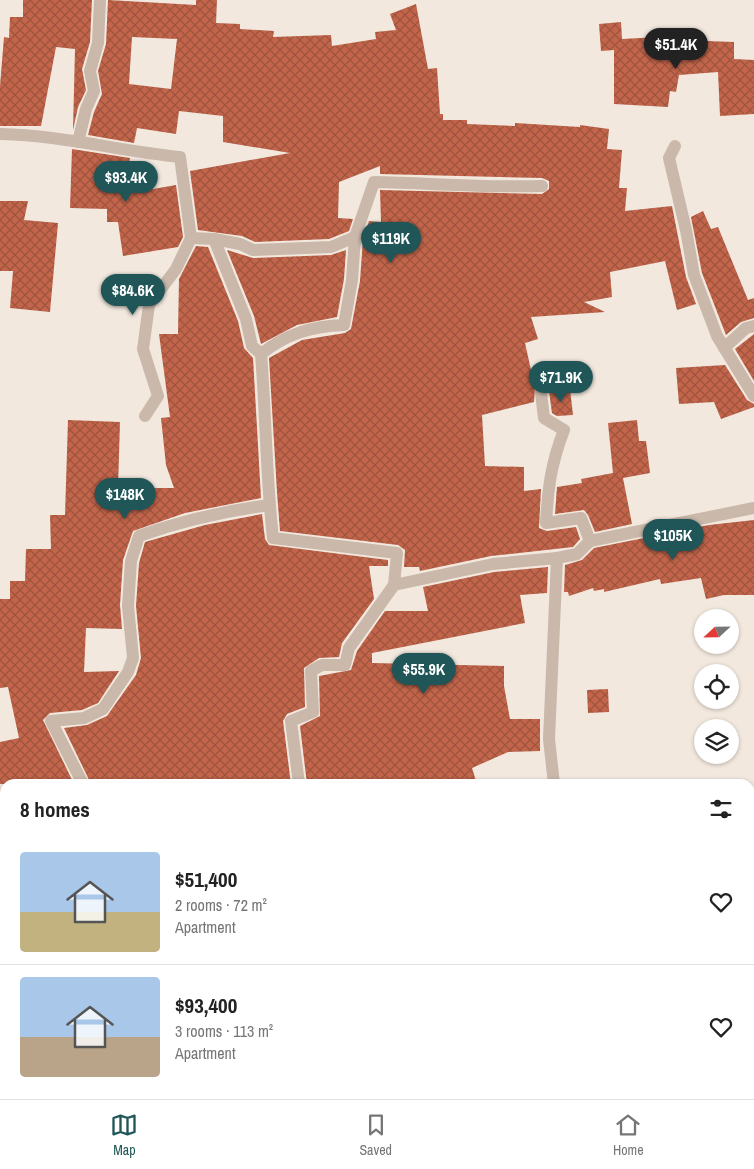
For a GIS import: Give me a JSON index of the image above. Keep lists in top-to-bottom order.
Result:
{
  "north": "left",
  "page": {
    "price": [
      "$51.4K",
      "$93.4K",
      "$119K",
      "$84.6K",
      "$71.9K",
      "$148K",
      "$105K",
      "$55.9K"
    ],
    "heading": "8 homes",
    "list": [
      {
        "name": "$51,400",
        "note": "2 rooms · 72 m² · Apartment"
      },
      {
        "name": "$93,400",
        "note": "3 rooms · 113 m² · Apartment"
      }
    ],
    "tabs": ["Map", "Saved", "Home"]
  }
}
